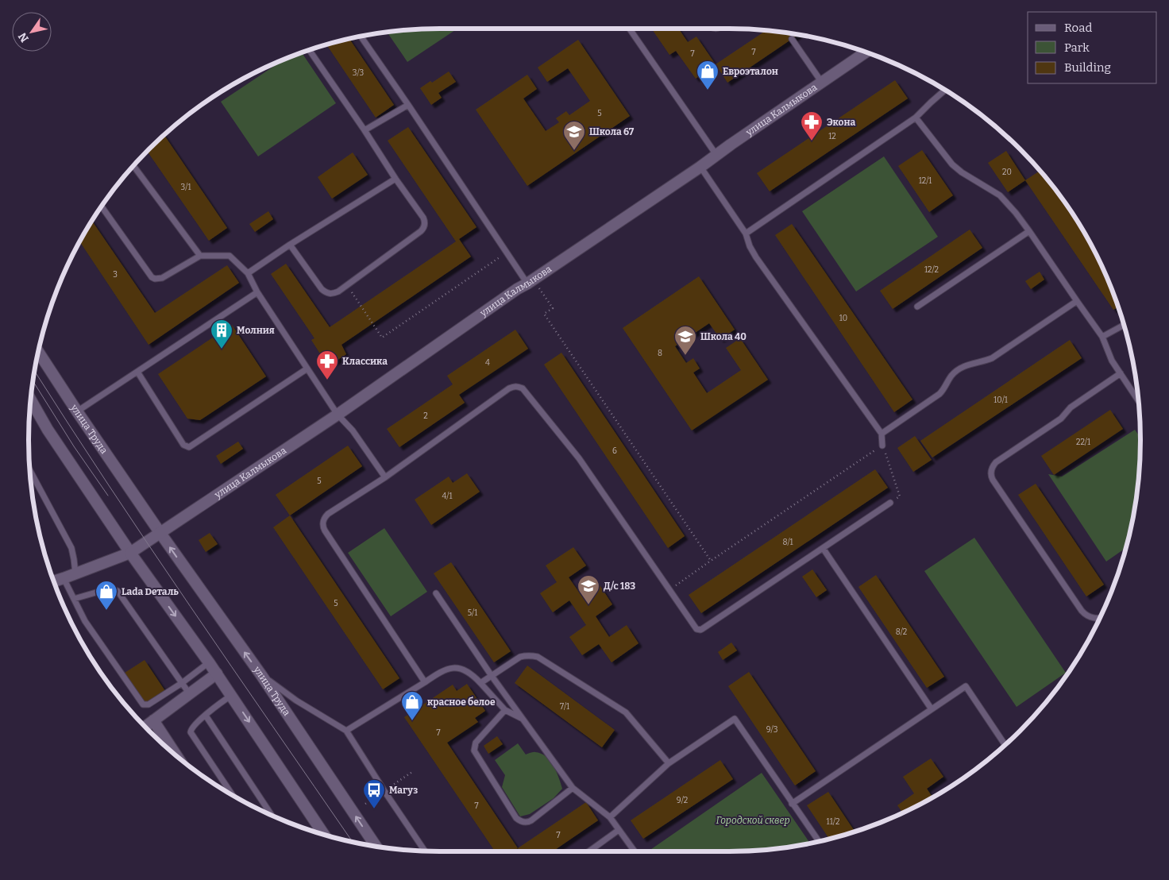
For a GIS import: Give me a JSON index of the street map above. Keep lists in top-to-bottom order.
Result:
{
  "streets": {
    "main road": ["улица Калмыкова", "улица Труда"]
  },
  "crossings": [
    ["улица Калмыкова", "улица Труда"]
  ],
  "parks": ["Городской сквер"],
  "places": {
    "shop": ["Евроэталон", "Lada Dеталь", "красное белое"],
    "pharmacy": ["Экона", "Классика"],
    "school or university": ["Школа 67", "Школа 40", "Д/с 183"],
    "building": ["Молния"],
    "bus stop": ["Магуз"]
  },
  "house_numbers": [
    "7",
    "7",
    "3/3",
    "5",
    "12",
    "20",
    "12/1",
    "3/1",
    "12/2",
    "3",
    "10",
    "8",
    "4",
    "10/1",
    "2",
    "22/1",
    "6",
    "5",
    "4/1",
    "8/1",
    "5",
    "5/1",
    "8/2",
    "7/1",
    "9/3",
    "7",
    "9/2",
    "7",
    "11/2",
    "7"
  ],
  "legend": ["Road", "Park", "Building"],
  "north": "bottom left"
}
